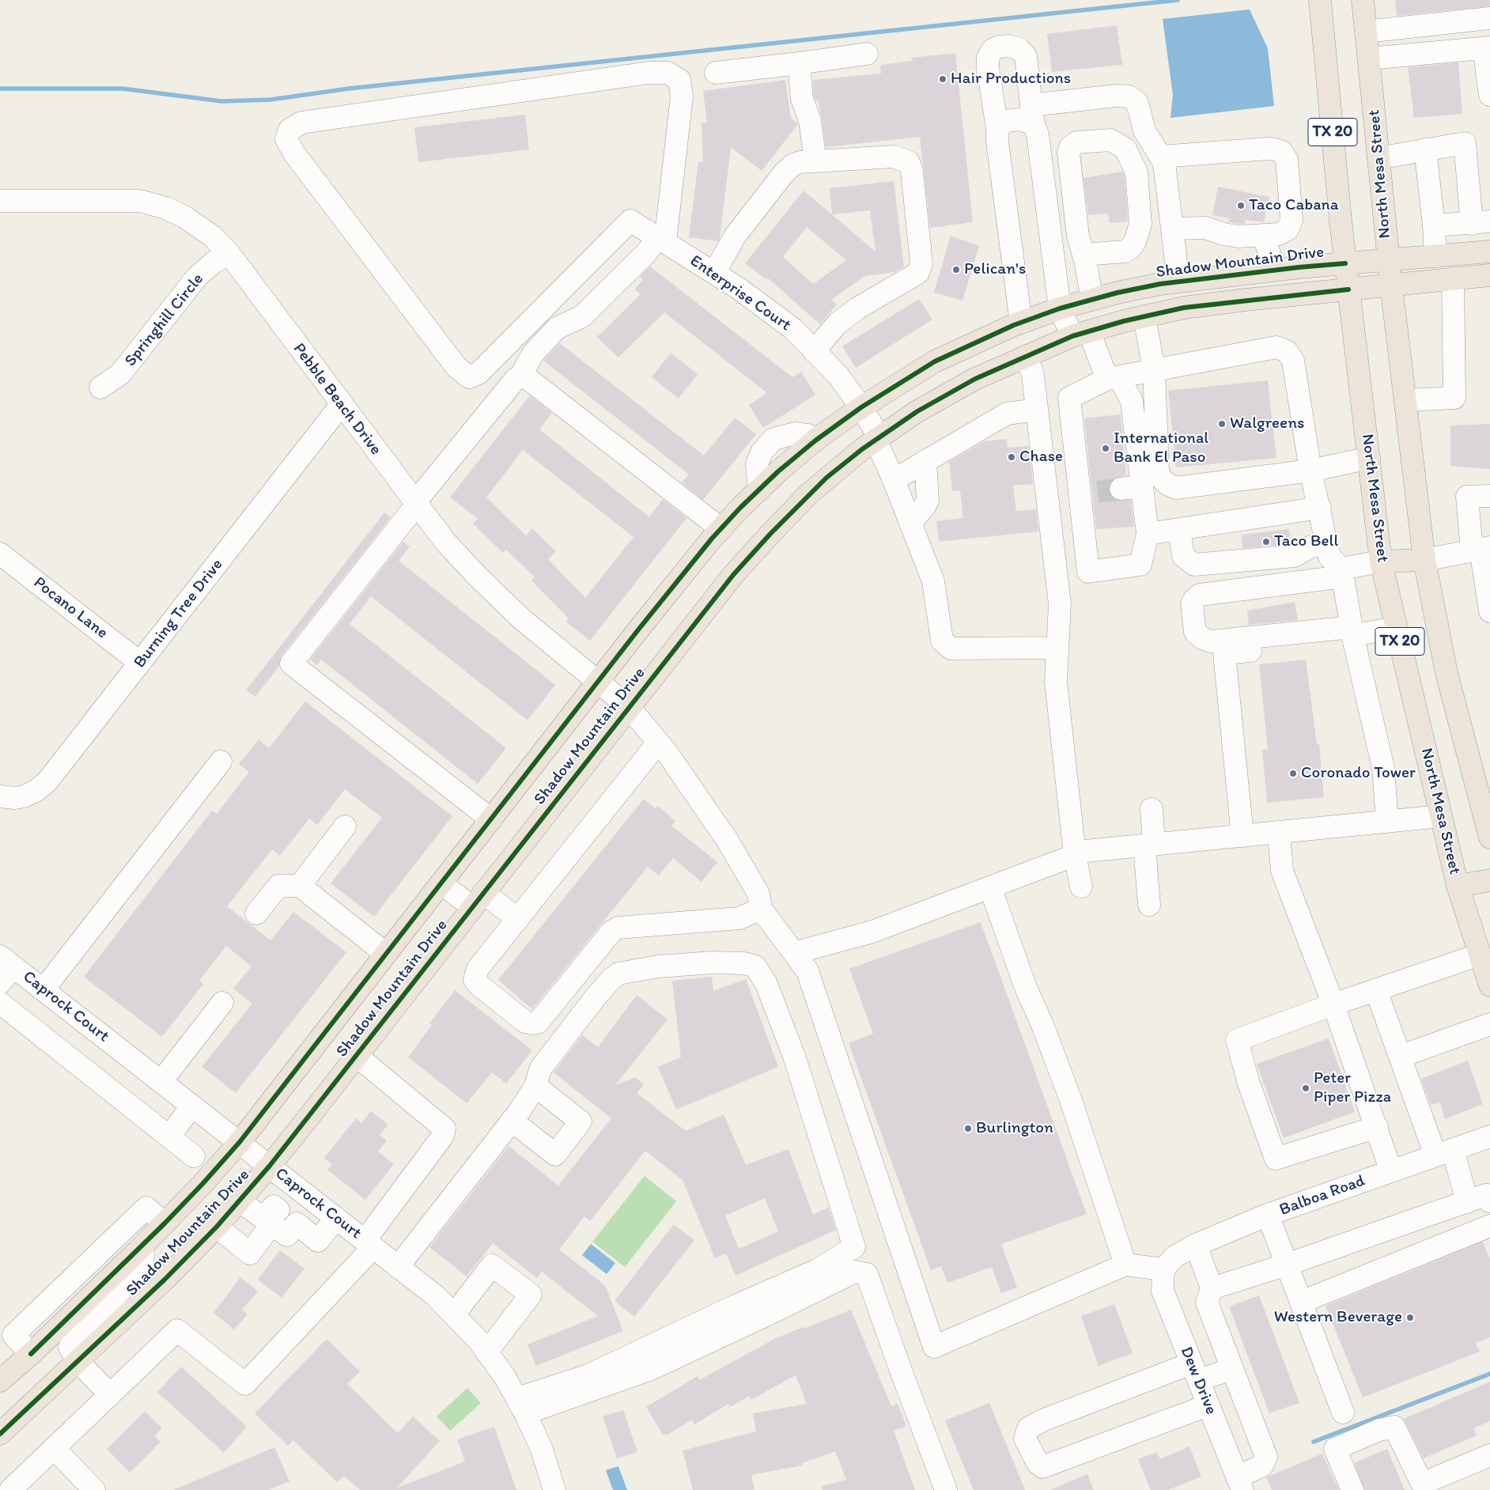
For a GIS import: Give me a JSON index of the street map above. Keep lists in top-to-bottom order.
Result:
{
  "streets": {
    "main road": ["TX 20", "North Mesa Street", "Shadow Mountain Drive"],
    "street": [
      "Enterprise Court",
      "Springhill Circle",
      "Pebble Beach Drive",
      "Pocano Lane",
      "Burning Tree Drive",
      "Caprock Court",
      "Balboa Road",
      "Dew Drive"
    ]
  },
  "crossings": [
    ["North Mesa Street", "Shadow Mountain Drive"],
    ["Shadow Mountain Drive", "Enterprise Court"],
    ["Shadow Mountain Drive", "Pebble Beach Drive"],
    ["Shadow Mountain Drive", "Caprock Court"],
    ["Springhill Circle", "Pebble Beach Drive"],
    ["Pebble Beach Drive", "Burning Tree Drive"],
    ["Pocano Lane", "Burning Tree Drive"],
    ["Balboa Road", "Dew Drive"]
  ],
  "places": [
    "Hair Productions",
    "Taco Cabana",
    "Pelican's",
    "Walgreens",
    "International Bank El Paso",
    "Chase",
    "Taco Bell",
    "Coronado Tower",
    "Peter Piper Pizza",
    "Burlington",
    "Western Beverage"
  ]
}
